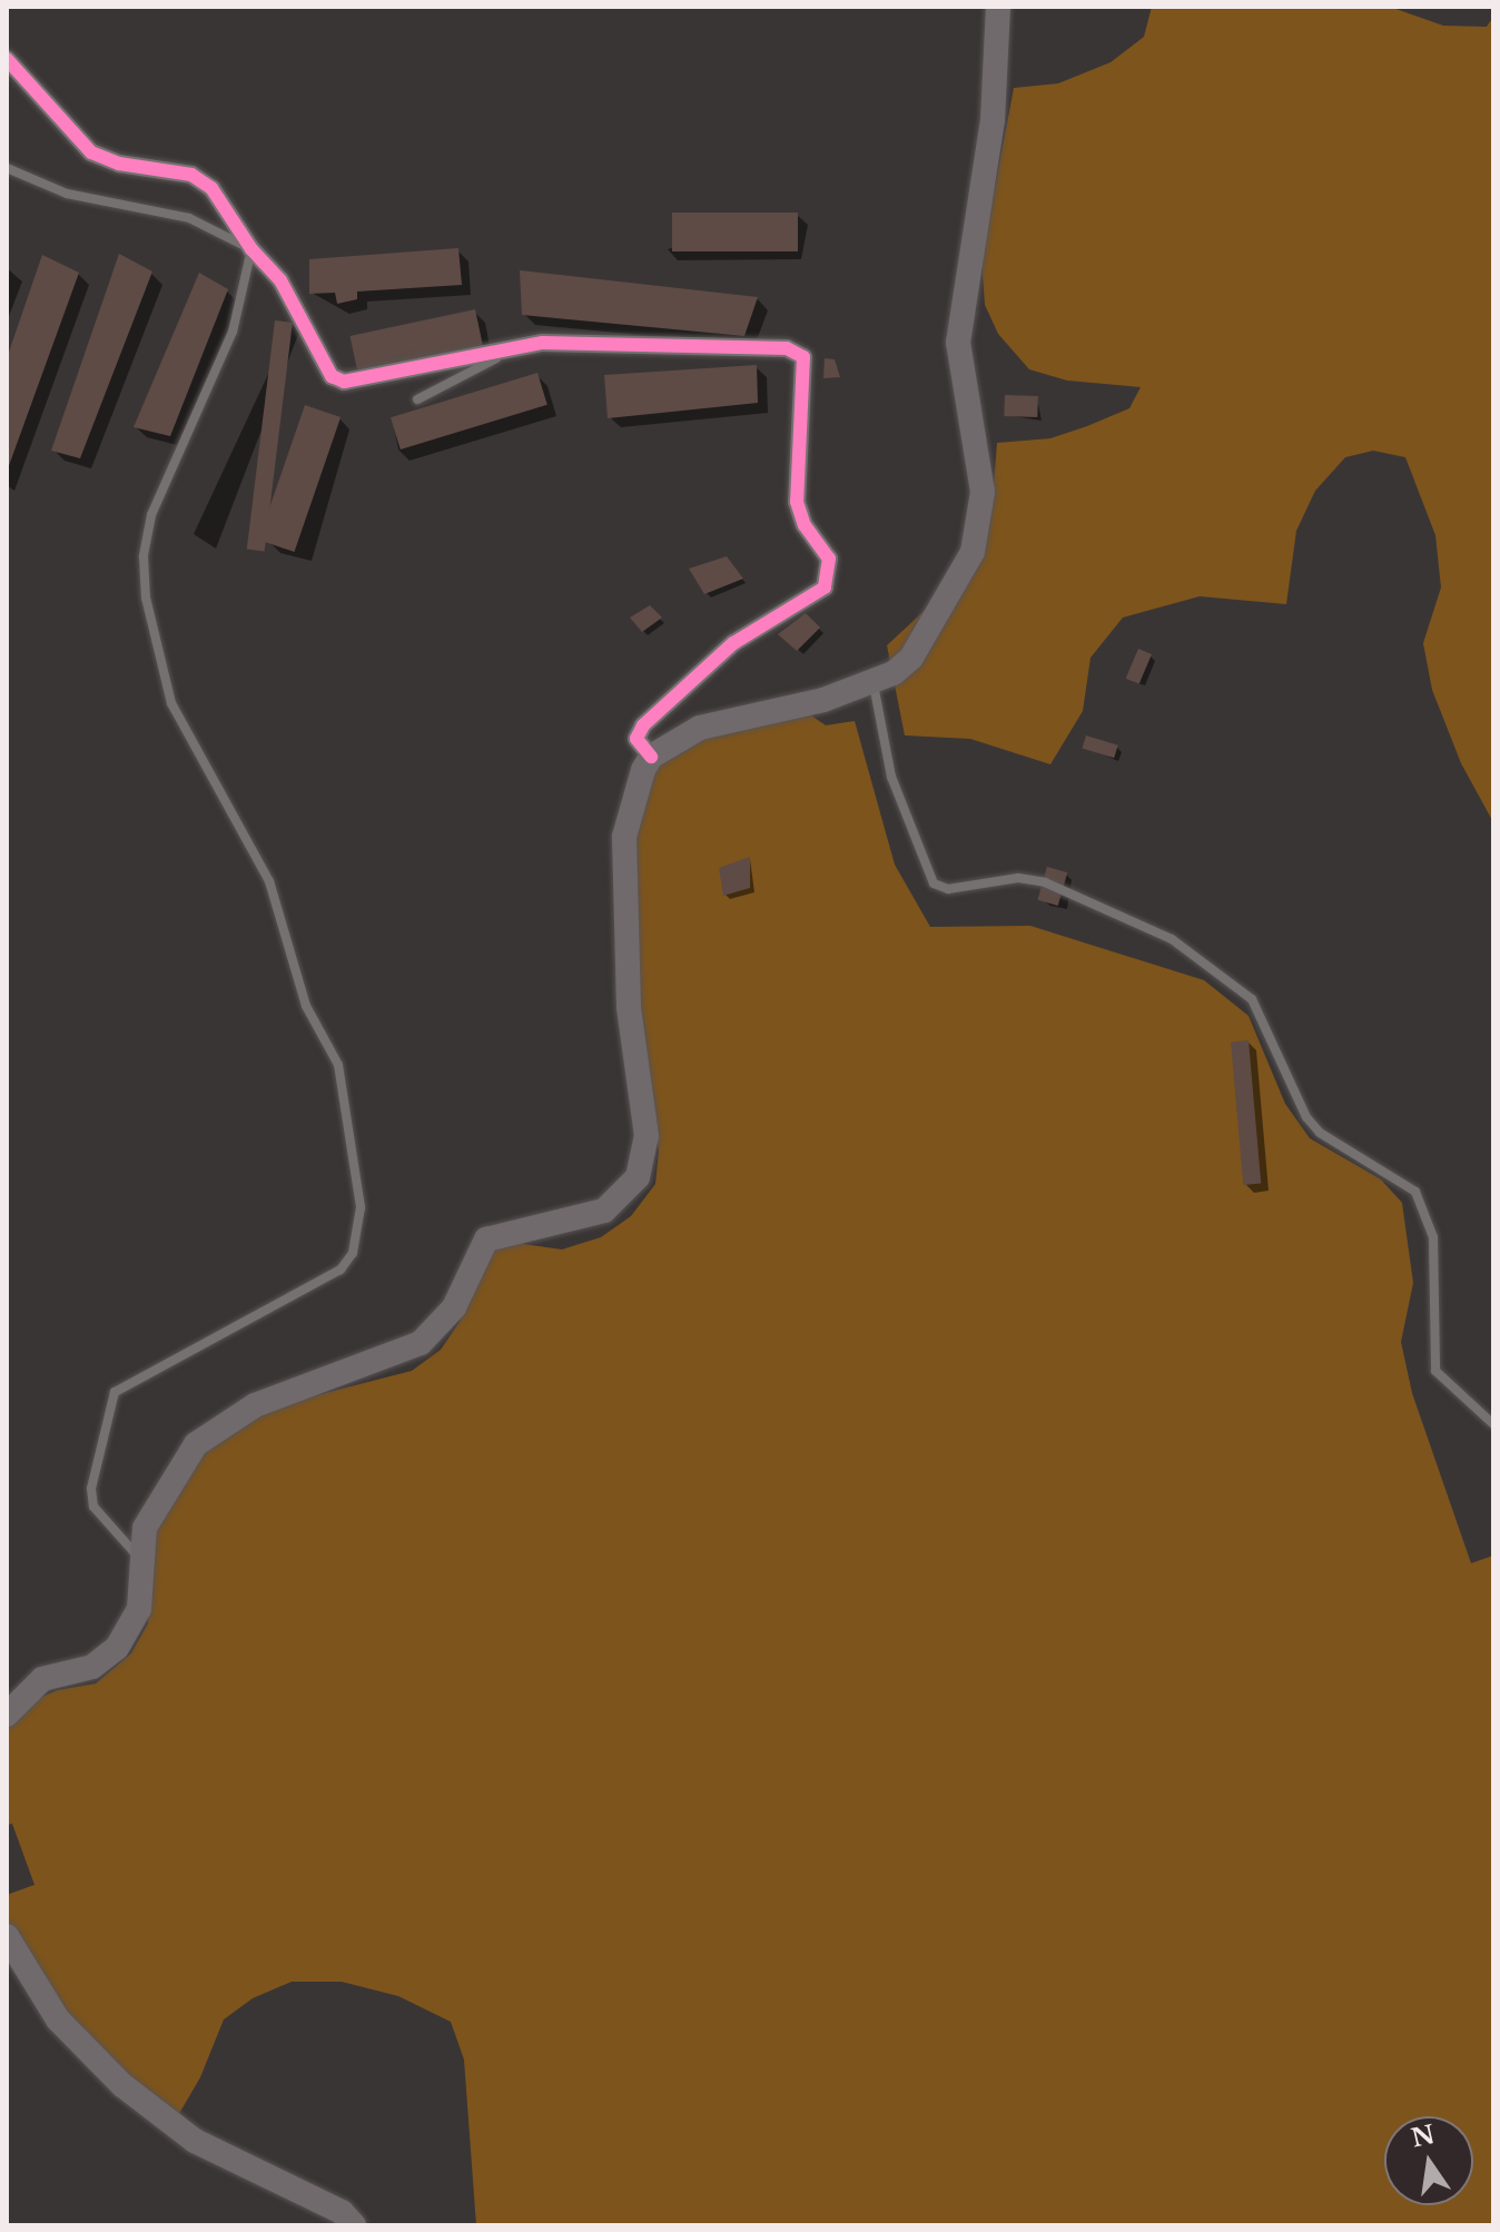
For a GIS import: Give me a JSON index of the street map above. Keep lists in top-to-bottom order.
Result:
{
  "north": "top"
}
